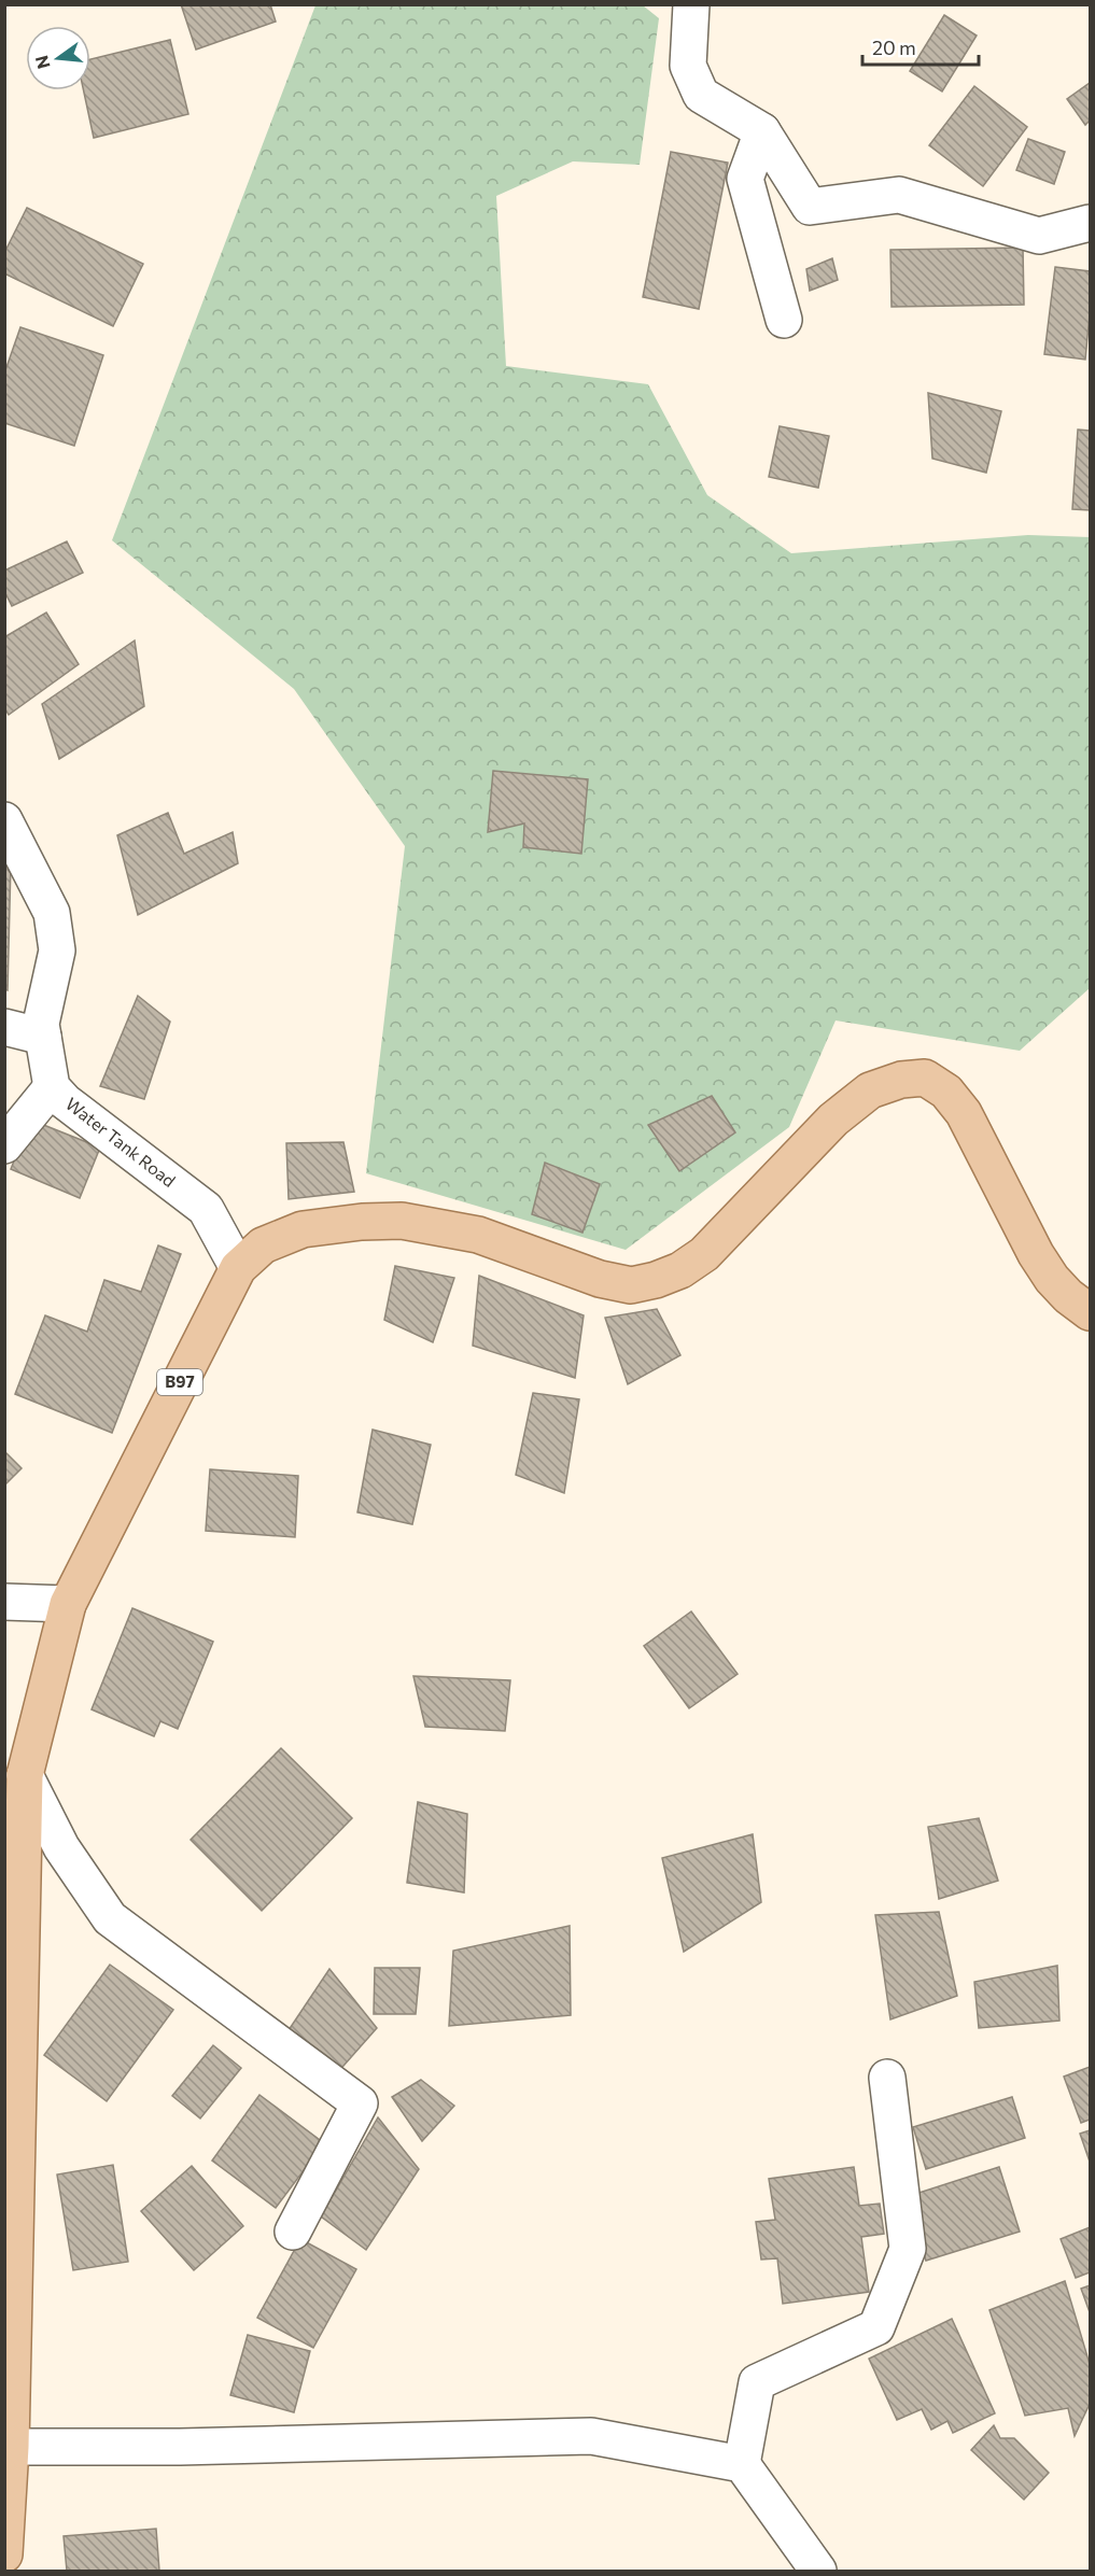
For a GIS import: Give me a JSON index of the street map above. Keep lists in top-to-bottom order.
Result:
{
  "streets": {
    "main road": ["B97"],
    "street": ["Water Tank Road"]
  },
  "crossings": [
    ["Water Tank Road", "B97"]
  ],
  "scale_bar": "20 m",
  "north": "left"
}
